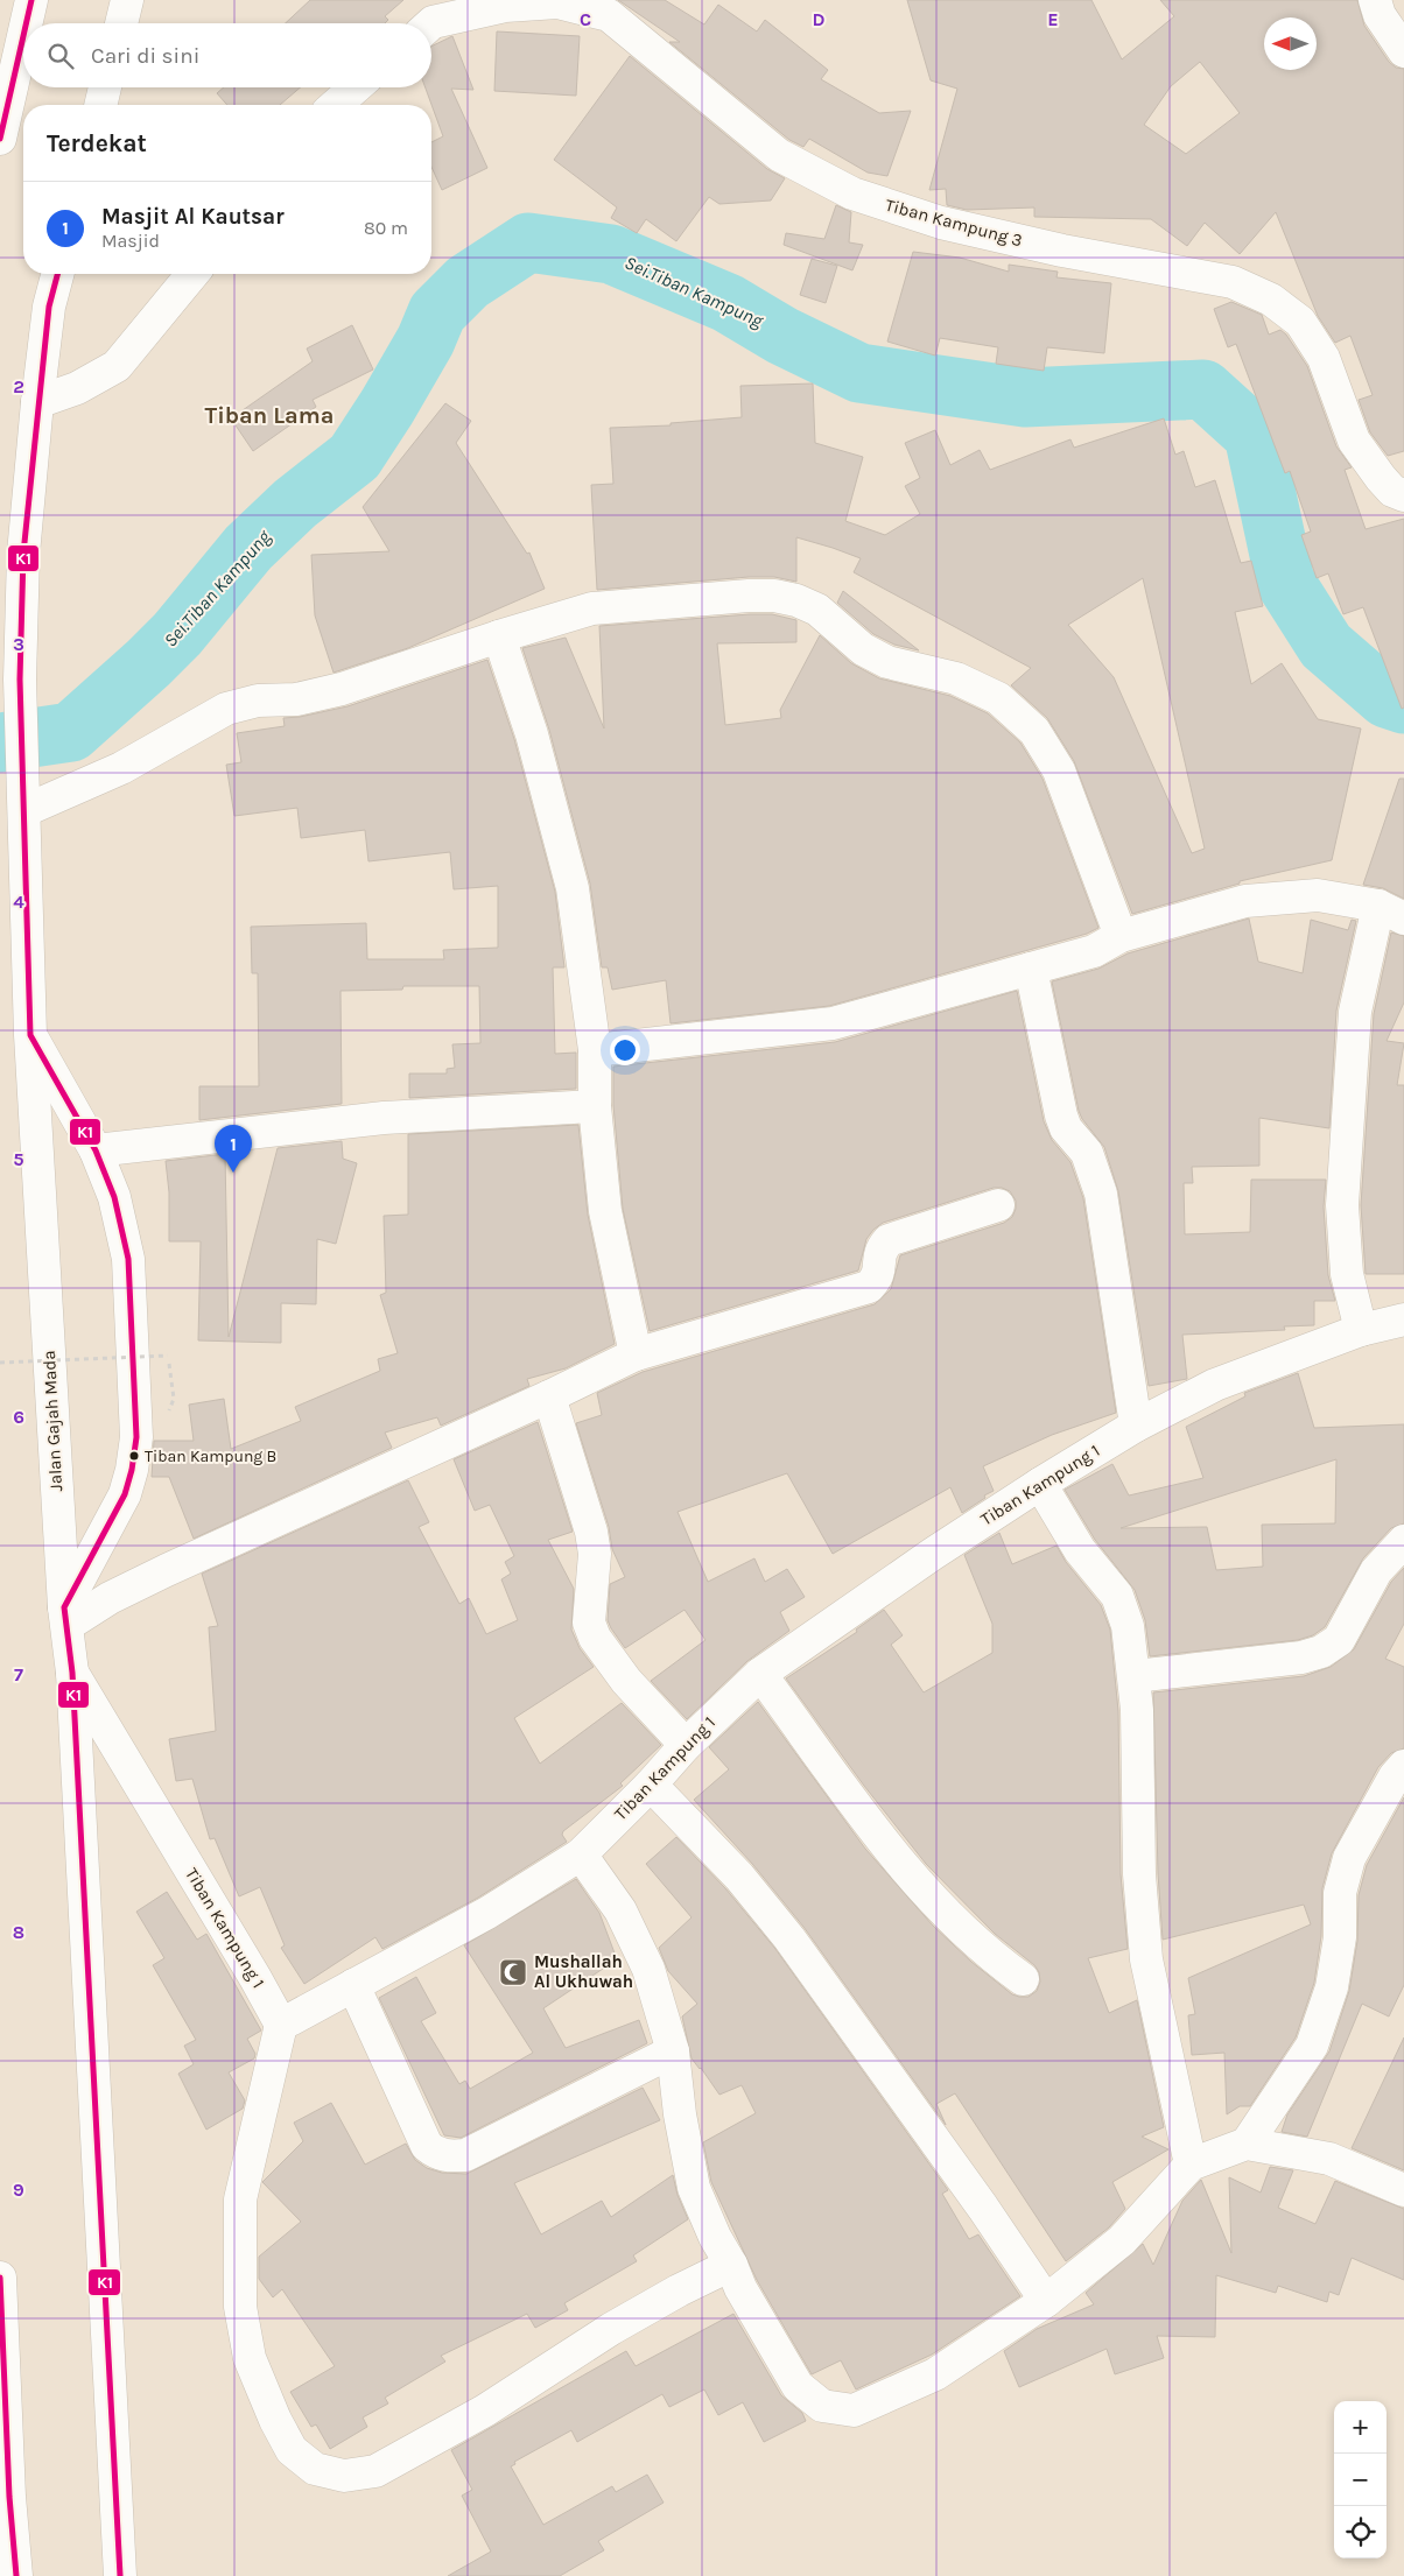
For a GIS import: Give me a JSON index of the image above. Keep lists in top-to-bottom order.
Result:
{
  "streets": {
    "main road": ["Tiban Kampung 3", "Jalan Gajah Mada", "Tiban Kampung 1"]
  },
  "crossings": [
    ["Jalan Gajah Mada", "Tiban Kampung 1"]
  ],
  "districts": ["Tiban Lama"],
  "water": ["Sei.Tiban Kampung"],
  "places": {
    "other": ["Tiban Kampung B"],
    "mosque": ["Mushallah Al Ukhuwah"]
  },
  "lines": ["transit line K1"],
  "north": "left",
  "page": {
    "search": "Cari di sini",
    "heading": "Terdekat",
    "list": [
      {
        "mark": "1",
        "name": "Masjit Al Kautsar",
        "note": "Masjid",
        "value": "80 m"
      }
    ],
    "pins": "1",
    "map_buttons": ["+", "−"]
  },
  "grid": {
    "columns": ["C", "D", "E"],
    "rows": [
      "2",
      "3",
      "4",
      "5",
      "6",
      "7",
      "8",
      "9"
    ]
  }
}
